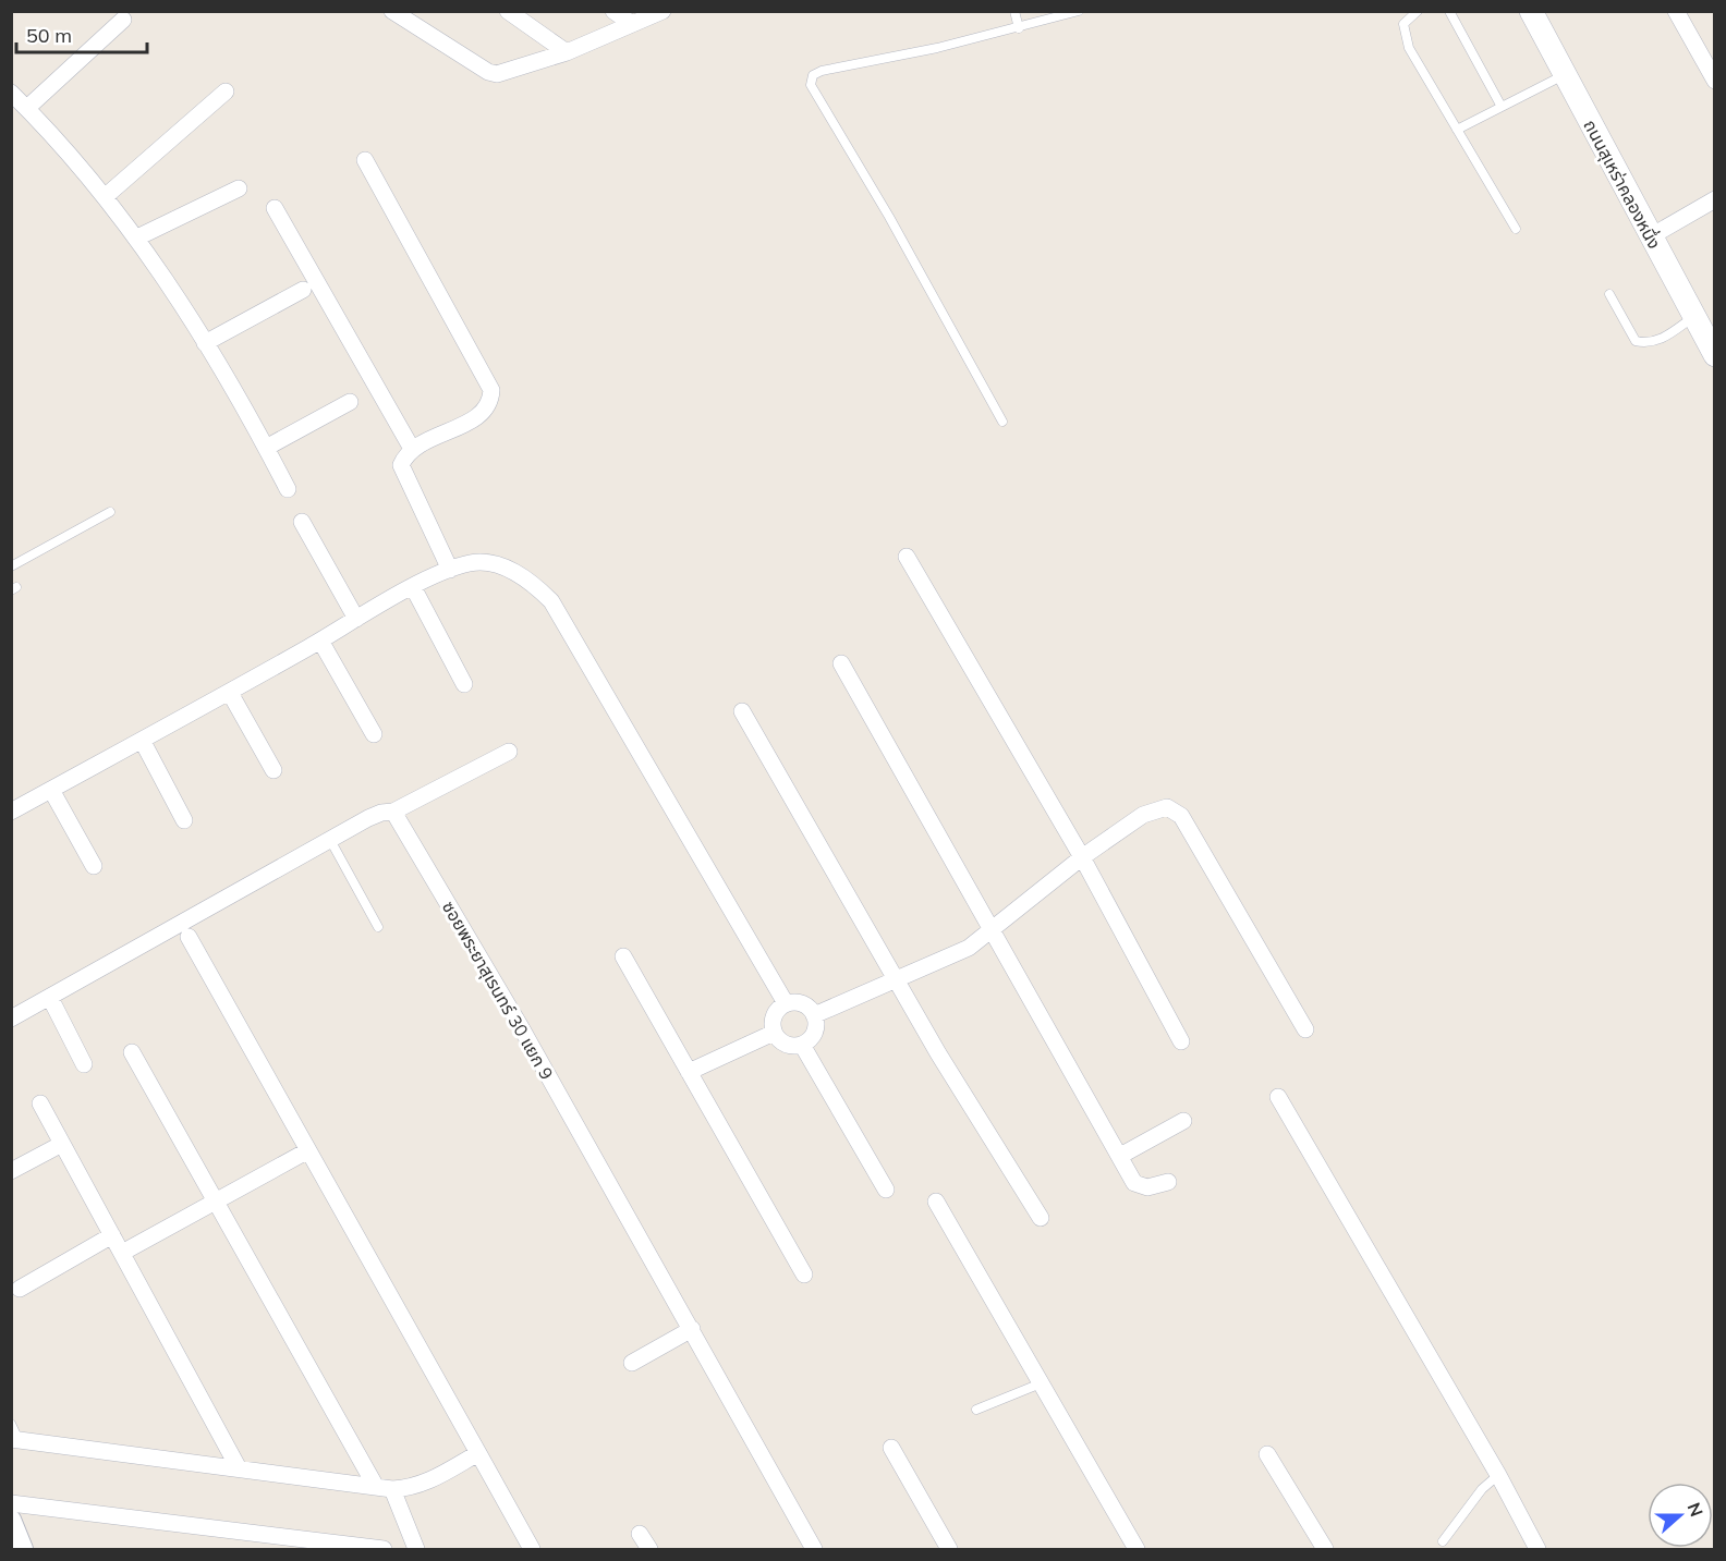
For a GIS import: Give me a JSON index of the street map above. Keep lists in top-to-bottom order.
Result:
{
  "streets": {
    "main road": ["ถนนสุเหร่าคลองหนึ่ง"],
    "street": ["ซอยพระยาสุเรนทร์ 30 แยก 9"]
  },
  "scale_bar": "50 m",
  "north": "right"
}
